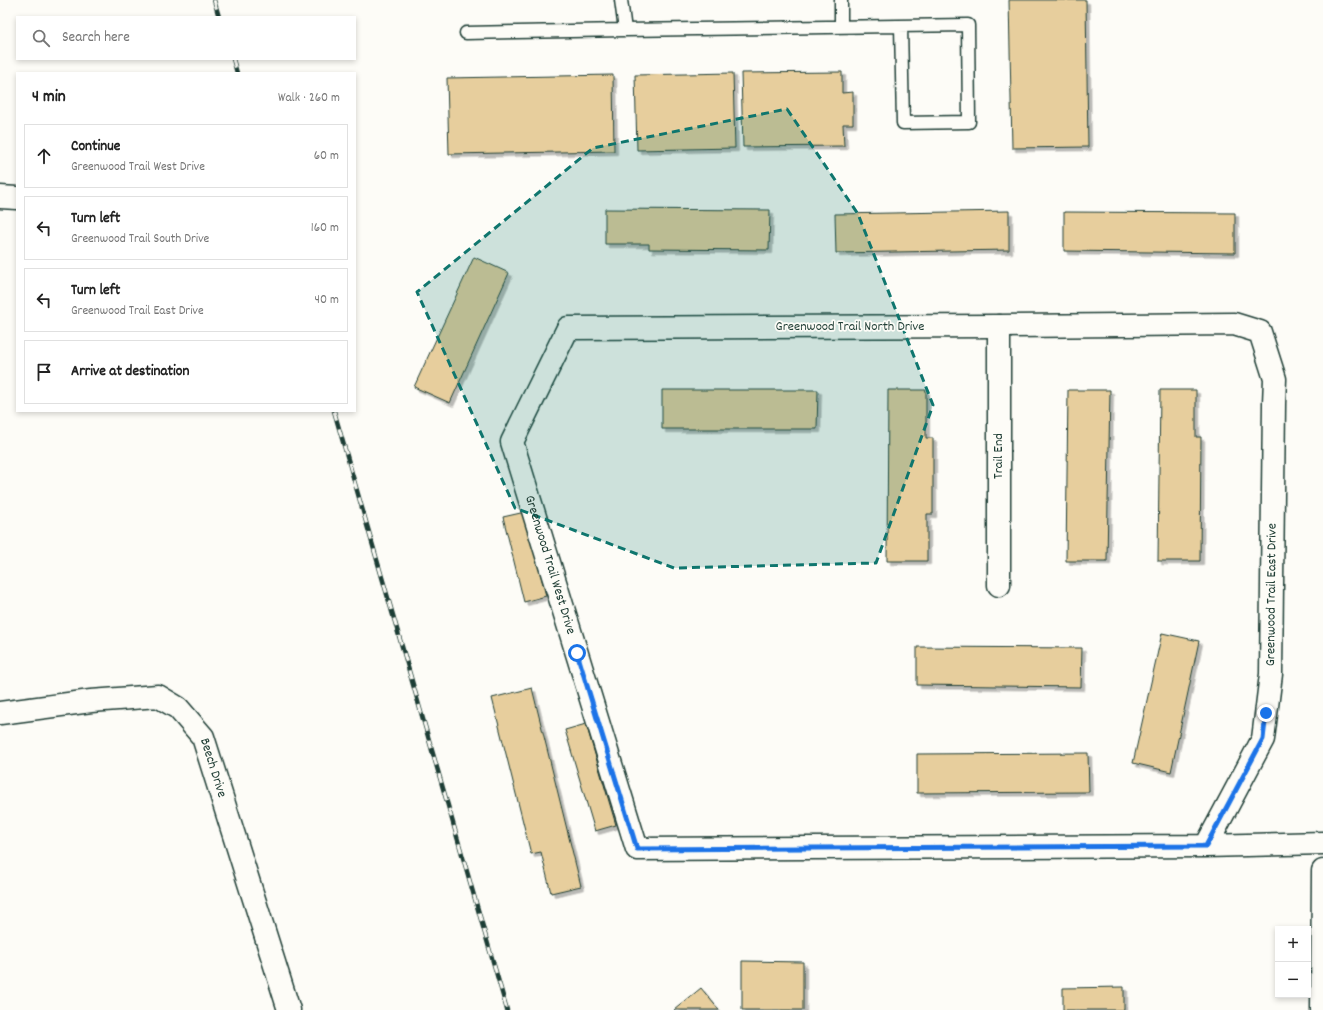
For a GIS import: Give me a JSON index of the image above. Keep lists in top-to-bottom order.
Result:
{
  "streets": {
    "street": [
      "Greenwood Trail North Drive",
      "Trail End",
      "Greenwood Trail West Drive",
      "Greenwood Trail East Drive",
      "Beech Drive"
    ]
  },
  "crossings": [
    ["Greenwood Trail North Drive", "Trail End"],
    ["Greenwood Trail North Drive", "Greenwood Trail West Drive"],
    ["Greenwood Trail North Drive", "Greenwood Trail East Drive"],
    ["Greenwood Trail West Drive", "Greenwood Trail East Drive"]
  ],
  "page": {
    "search": "Search here",
    "heading": ["4 min", "Walk · 260 m"],
    "list": [
      ["Continue", "Greenwood Trail West Drive", "60 m"],
      ["Turn left", "Greenwood Trail South Drive", "160 m"],
      ["Turn left", "Greenwood Trail East Drive", "40 m"],
      "Arrive at destination"
    ],
    "map_buttons": ["+", "−"]
  }
}
